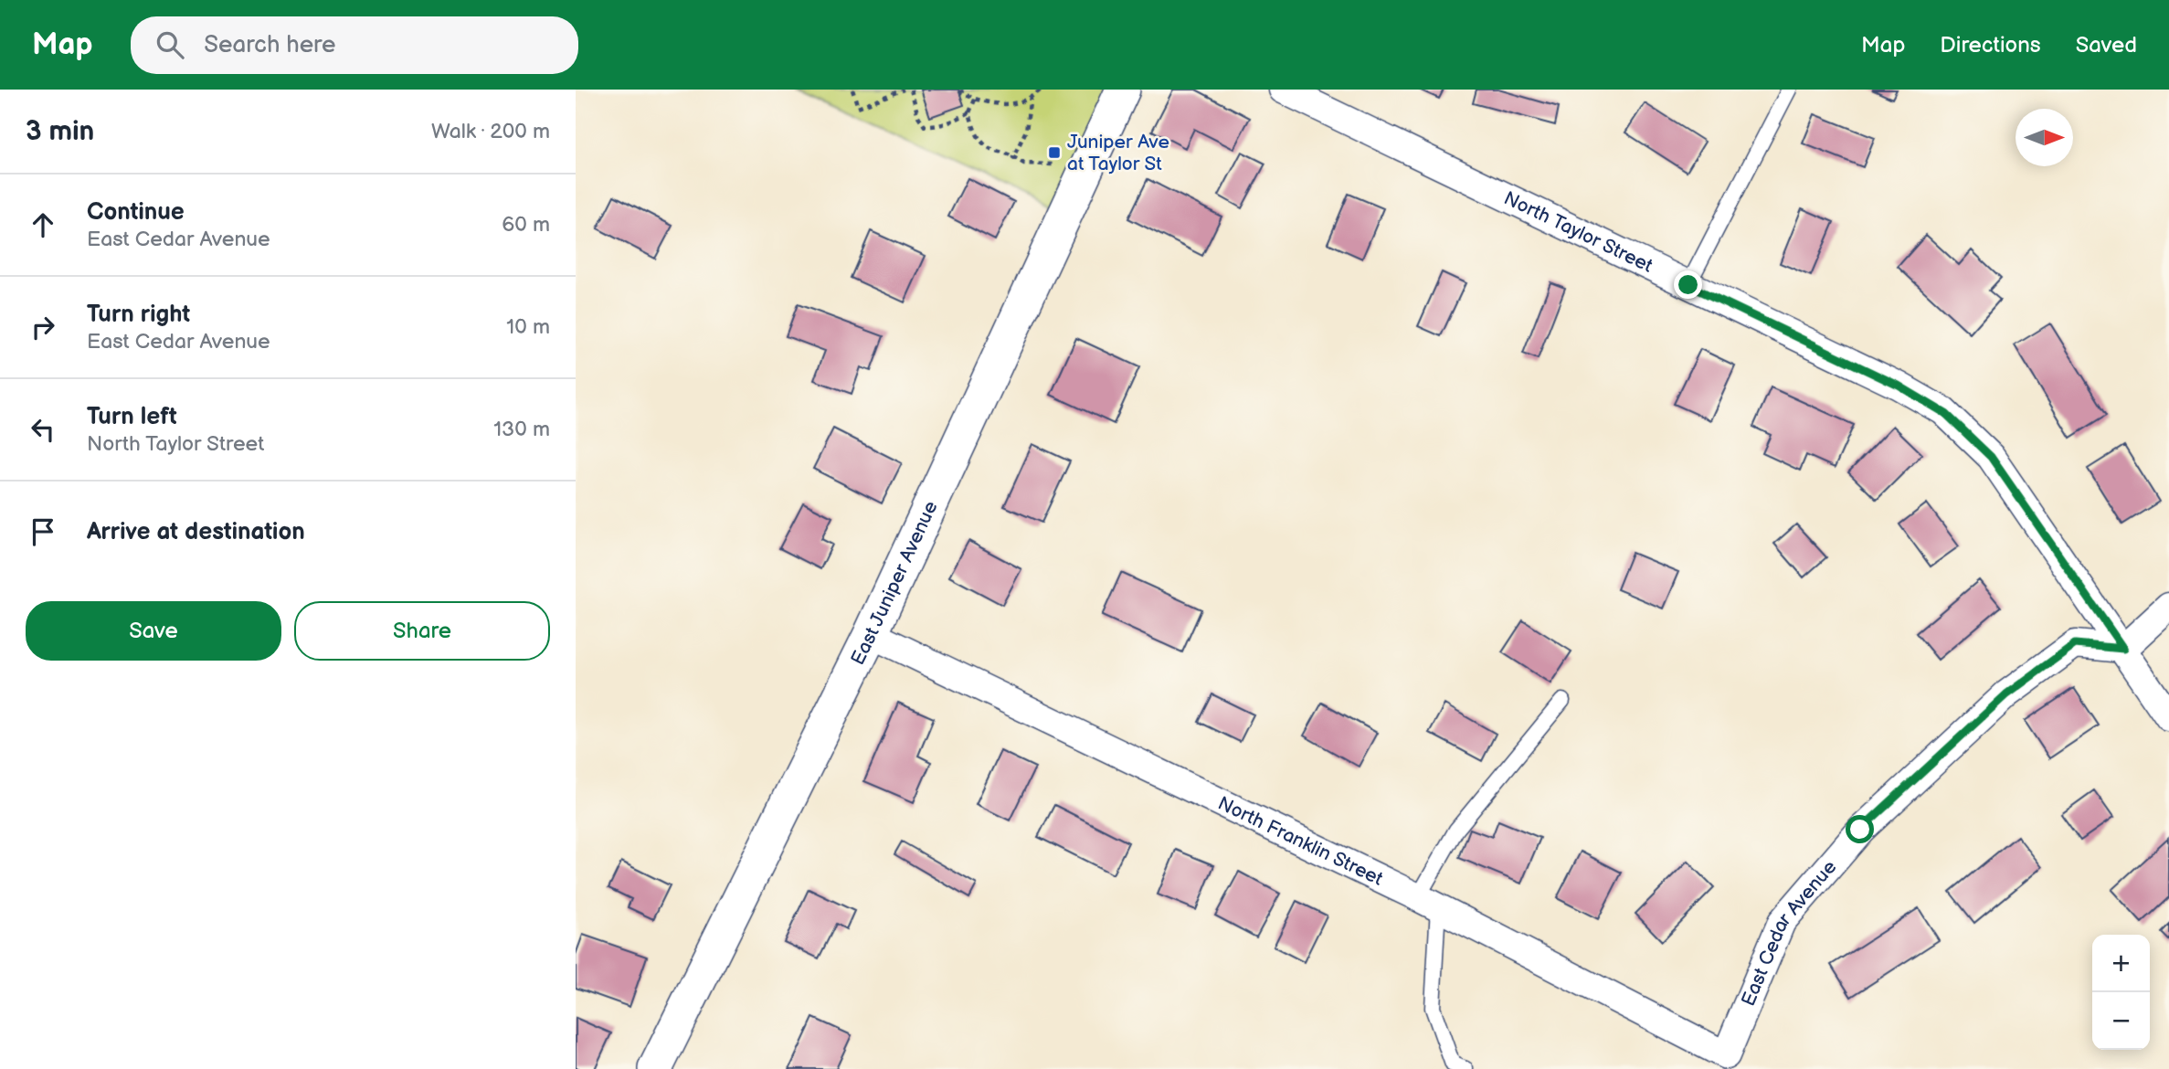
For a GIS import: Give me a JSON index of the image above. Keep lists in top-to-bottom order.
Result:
{
  "streets": {
    "street": [
      "North Taylor Street",
      "East Juniper Avenue",
      "North Franklin Street",
      "East Cedar Avenue"
    ]
  },
  "crossings": [
    ["North Taylor Street", "East Cedar Avenue"],
    ["East Juniper Avenue", "North Franklin Street"],
    ["North Franklin Street", "East Cedar Avenue"]
  ],
  "places": {
    "transit": ["Juniper Ave at Taylor St"]
  },
  "north": "right",
  "page": {
    "header": "Map",
    "search": "Search here",
    "nav": ["Map", "Directions", "Saved"],
    "heading": ["3 min", "Walk · 200 m"],
    "list": [
      ["Continue", "East Cedar Avenue", "60 m"],
      ["Turn right", "East Cedar Avenue", "10 m"],
      ["Turn left", "North Taylor Street", "130 m"],
      "Arrive at destination"
    ],
    "buttons": ["Save", "Share"],
    "map_buttons": ["+", "−"]
  }
}
